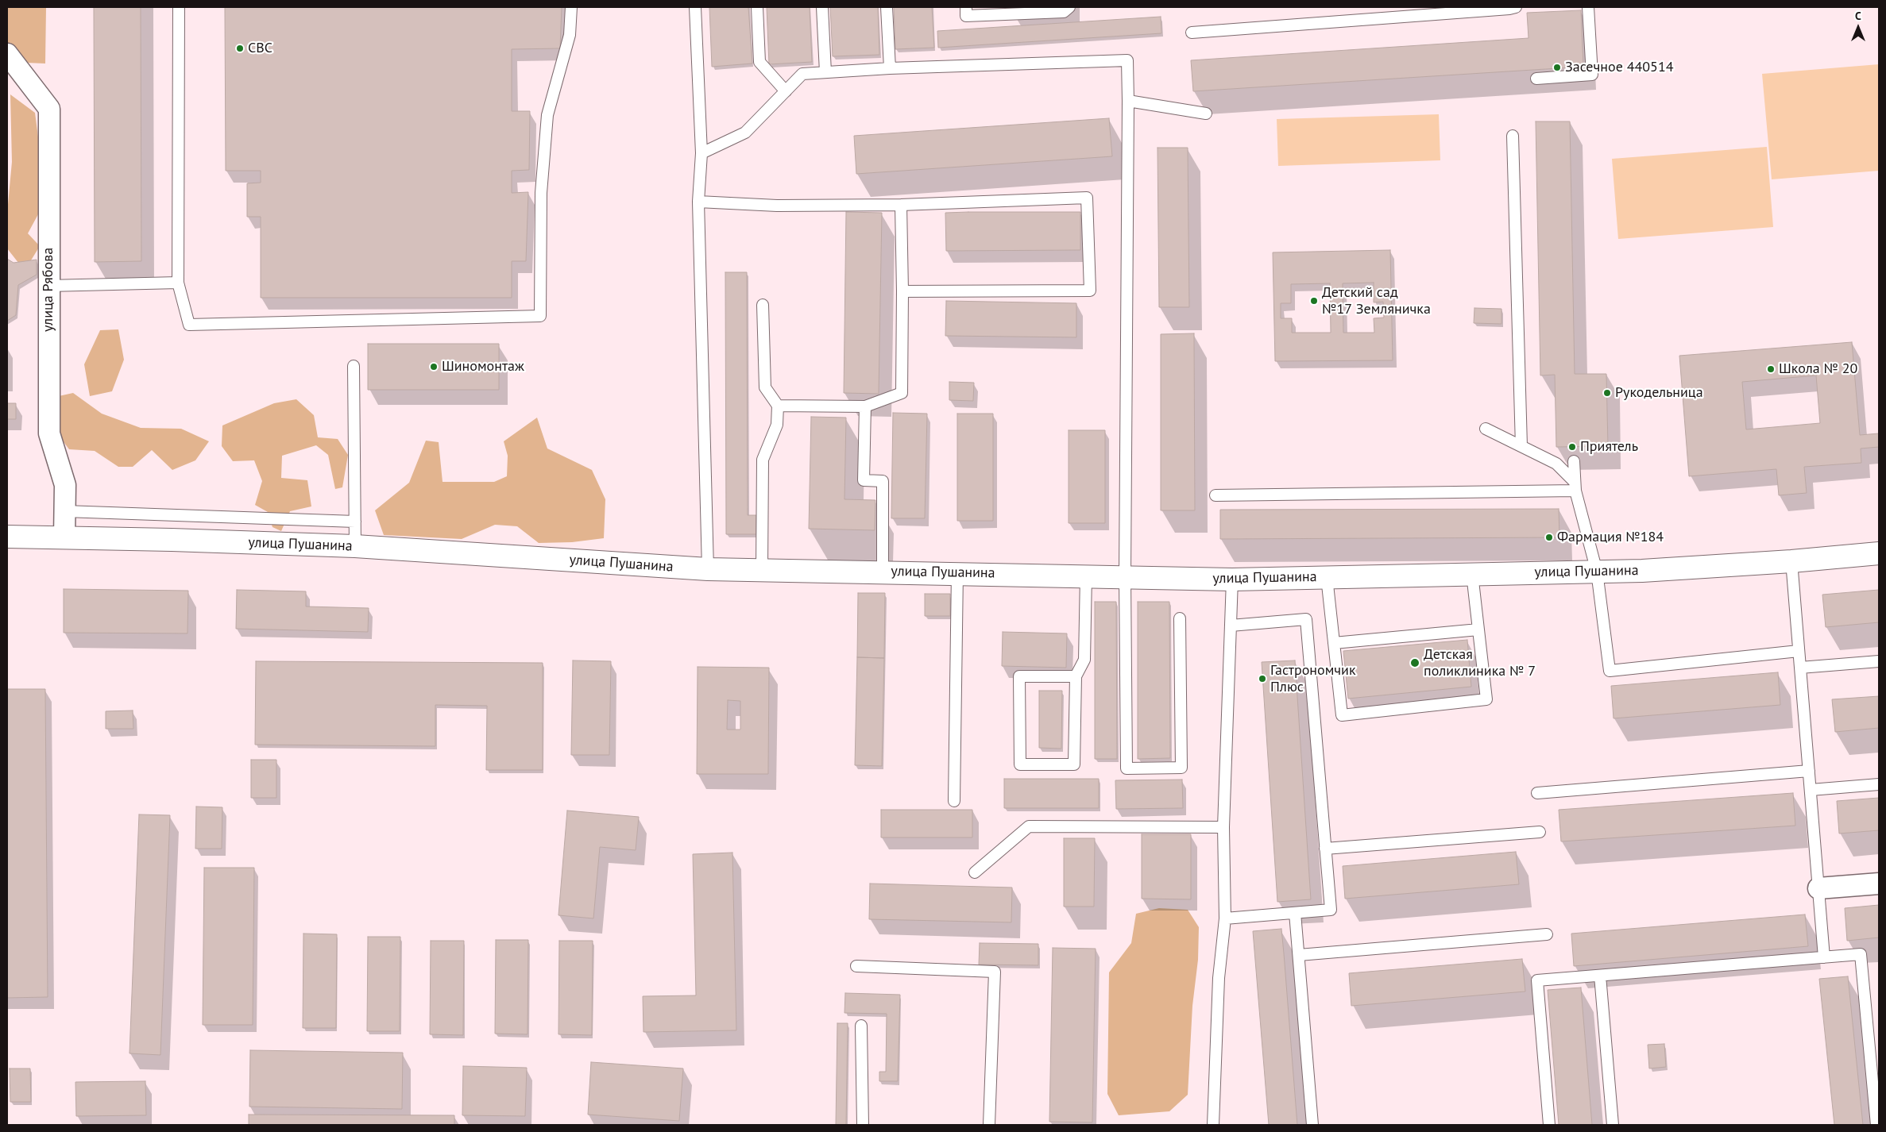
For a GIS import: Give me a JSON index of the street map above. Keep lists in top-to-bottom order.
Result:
{
  "streets": {
    "street": ["улица Рябова", "улица Пушанина"]
  },
  "crossings": [
    ["улица Рябова", "улица Пушанина"]
  ],
  "places": [
    "СВС",
    "Засечное 440514",
    "Детский сад №17 Земляничка",
    "Шиномонтаж",
    "Школа № 20",
    "Рукодельница",
    "Приятель",
    "Фармация №184",
    "Детская поликлиника № 7",
    "Гастрономчик Плюс"
  ],
  "north": "top"
}
